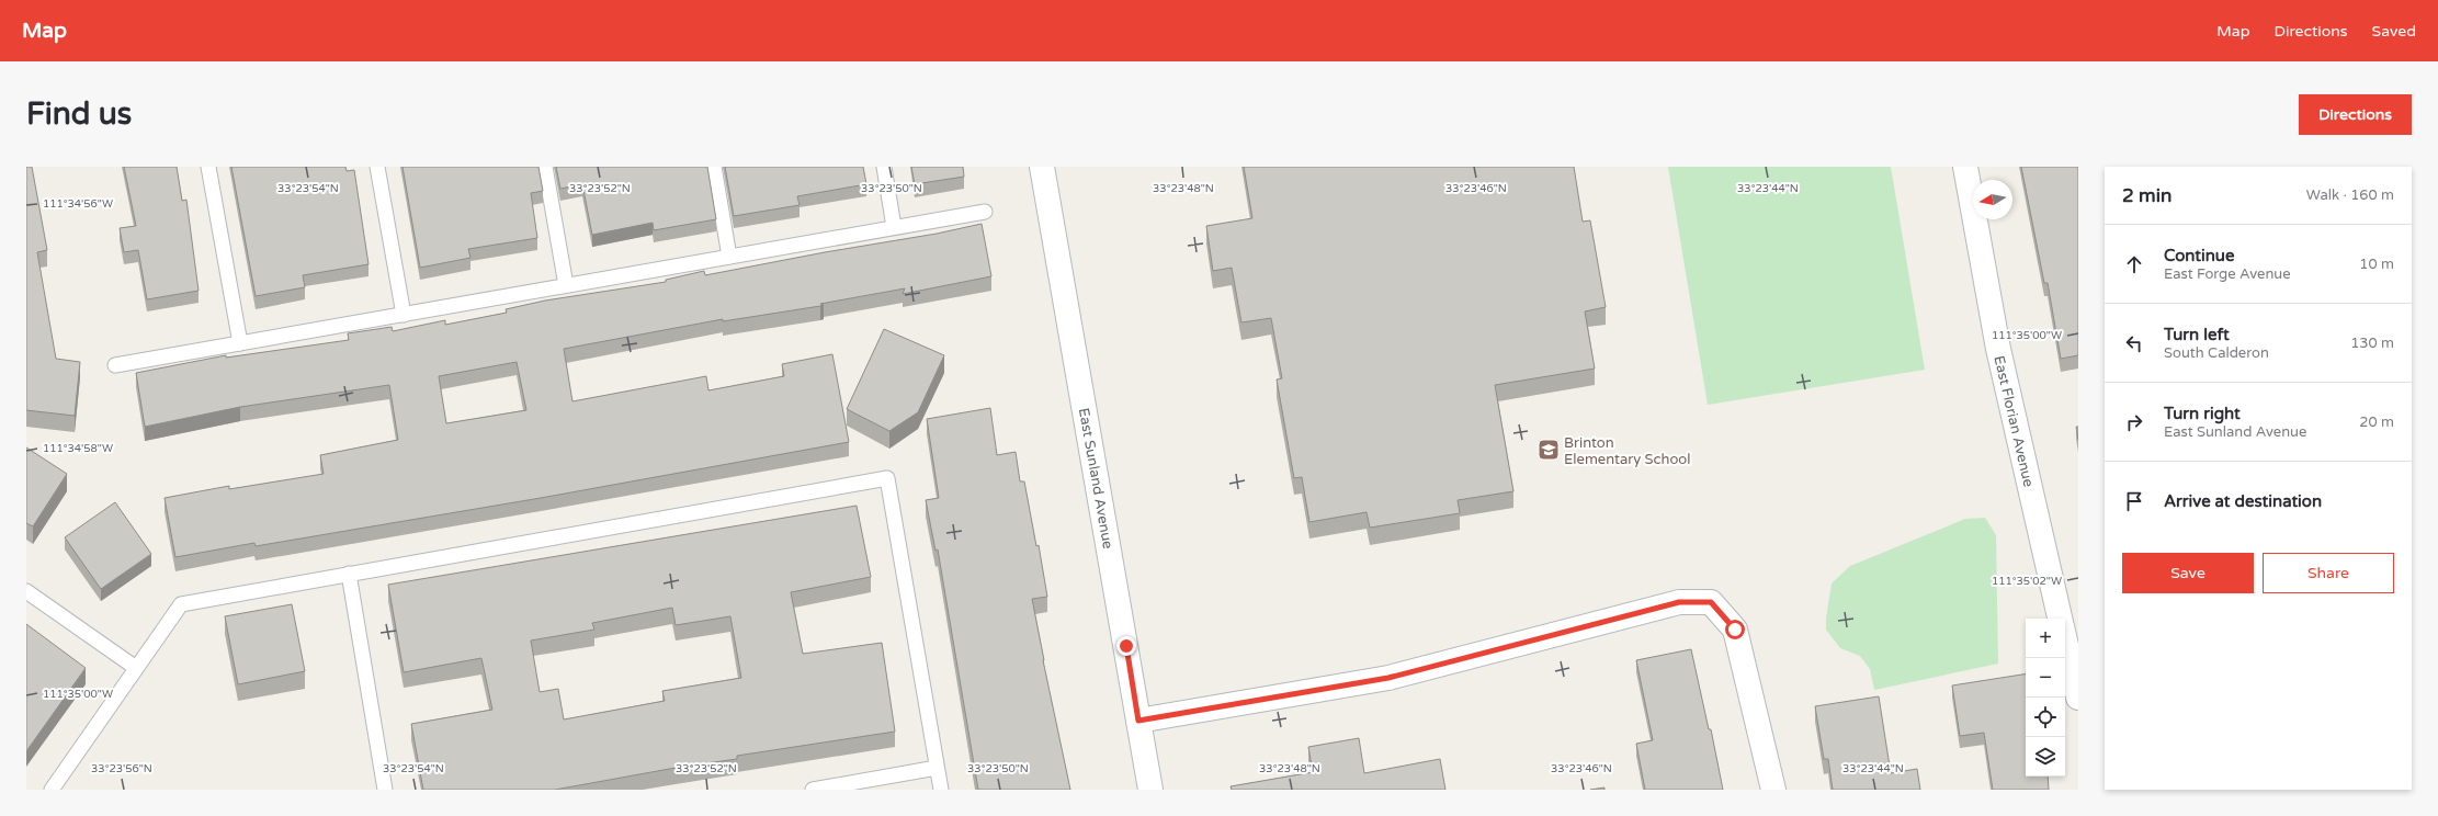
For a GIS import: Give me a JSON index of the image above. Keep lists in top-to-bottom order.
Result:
{
  "streets": {
    "street": ["East Florian Avenue", "East Sunland Avenue"]
  },
  "places": {
    "school or university": ["Brinton Elementary School"]
  },
  "north": "left",
  "page": {
    "header": "Map",
    "nav": ["Map", "Directions", "Saved"],
    "buttons": [
      "Directions",
      ["Save", "Share"]
    ],
    "title": "Find us",
    "heading": ["2 min", "Walk · 160 m"],
    "list": [
      ["Continue", "East Forge Avenue", "10 m"],
      ["Turn left", "South Calderon", "130 m"],
      ["Turn right", "East Sunland Avenue", "20 m"],
      "Arrive at destination"
    ],
    "map_buttons": ["+", "−"]
  },
  "coordinates": [
    "33°23'54\"N",
    "33°23'52\"N",
    "33°23'50\"N",
    "33°23'48\"N",
    "33°23'46\"N",
    "33°23'44\"N",
    "111°34'56\"W",
    "111°35'00\"W",
    "111°34'58\"W",
    "111°35'02\"W",
    "33°23'56\"N"
  ]
}
